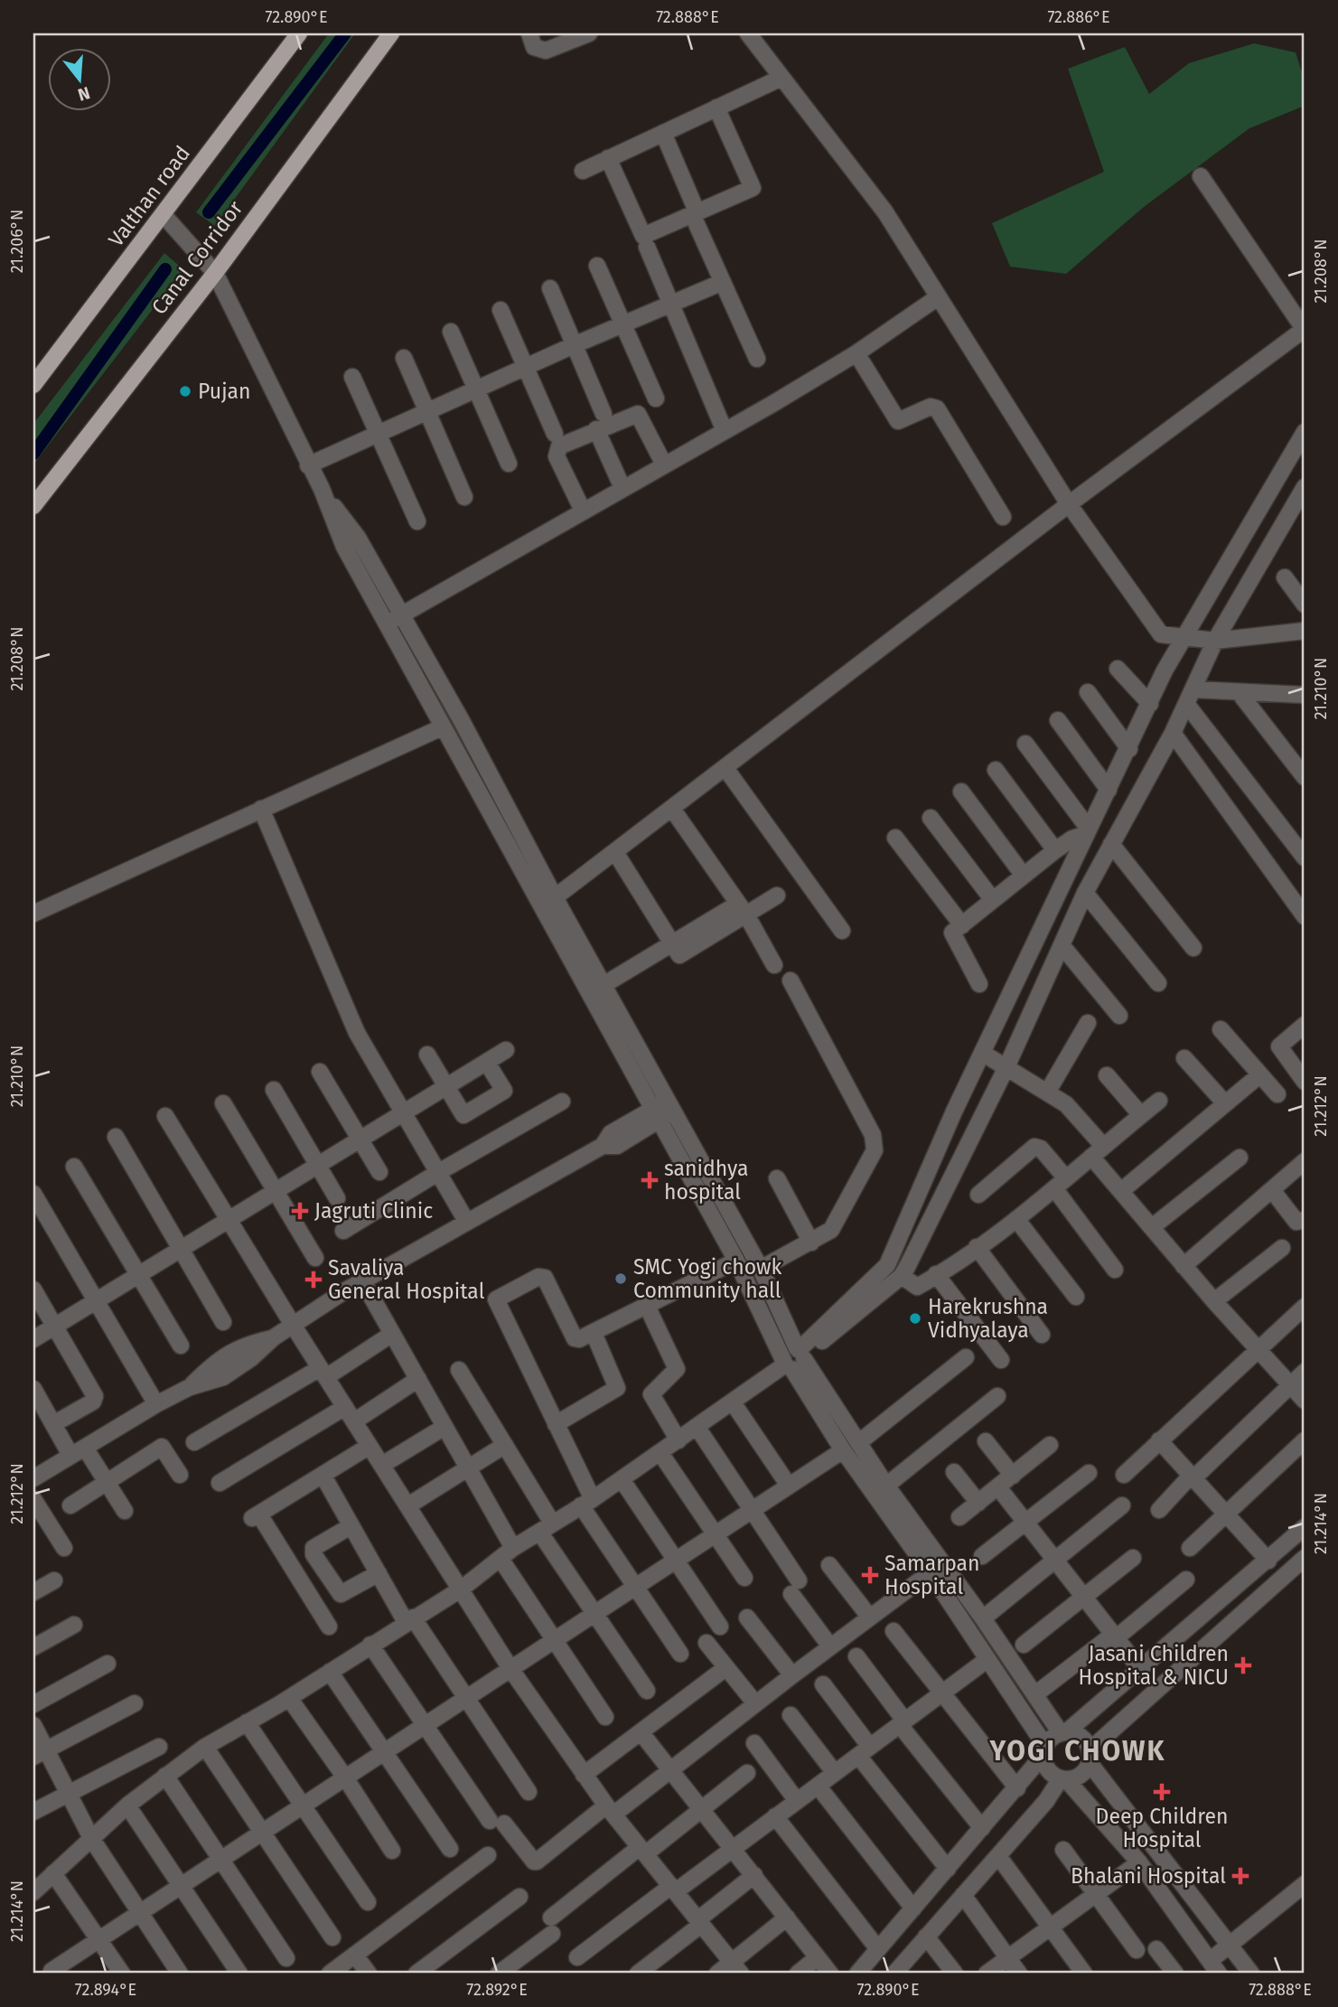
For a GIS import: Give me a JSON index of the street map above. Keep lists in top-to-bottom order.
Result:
{
  "streets": {
    "main road": ["Valthan road", "Canal Corridor"]
  },
  "districts": ["YOGI CHOWK"],
  "places": {
    "other": ["Pujan", "SMC Yogi chowk Community hall", "Harekrushna Vidhyalaya"],
    "health": [
      "sanidhya hospital",
      "Jagruti Clinic",
      "Savaliya General Hospital",
      "Samarpan Hospital",
      "Jasani Children Hospital & NICU",
      "Deep Children Hospital",
      "Bhalani Hospital"
    ]
  },
  "north": "bottom",
  "coordinates": [
    "72.890°E",
    "72.888°E",
    "72.886°E",
    "21.206°N",
    "21.208°N",
    "21.210°N",
    "21.212°N",
    "21.214°N",
    "72.894°E",
    "72.892°E"
  ]
}
